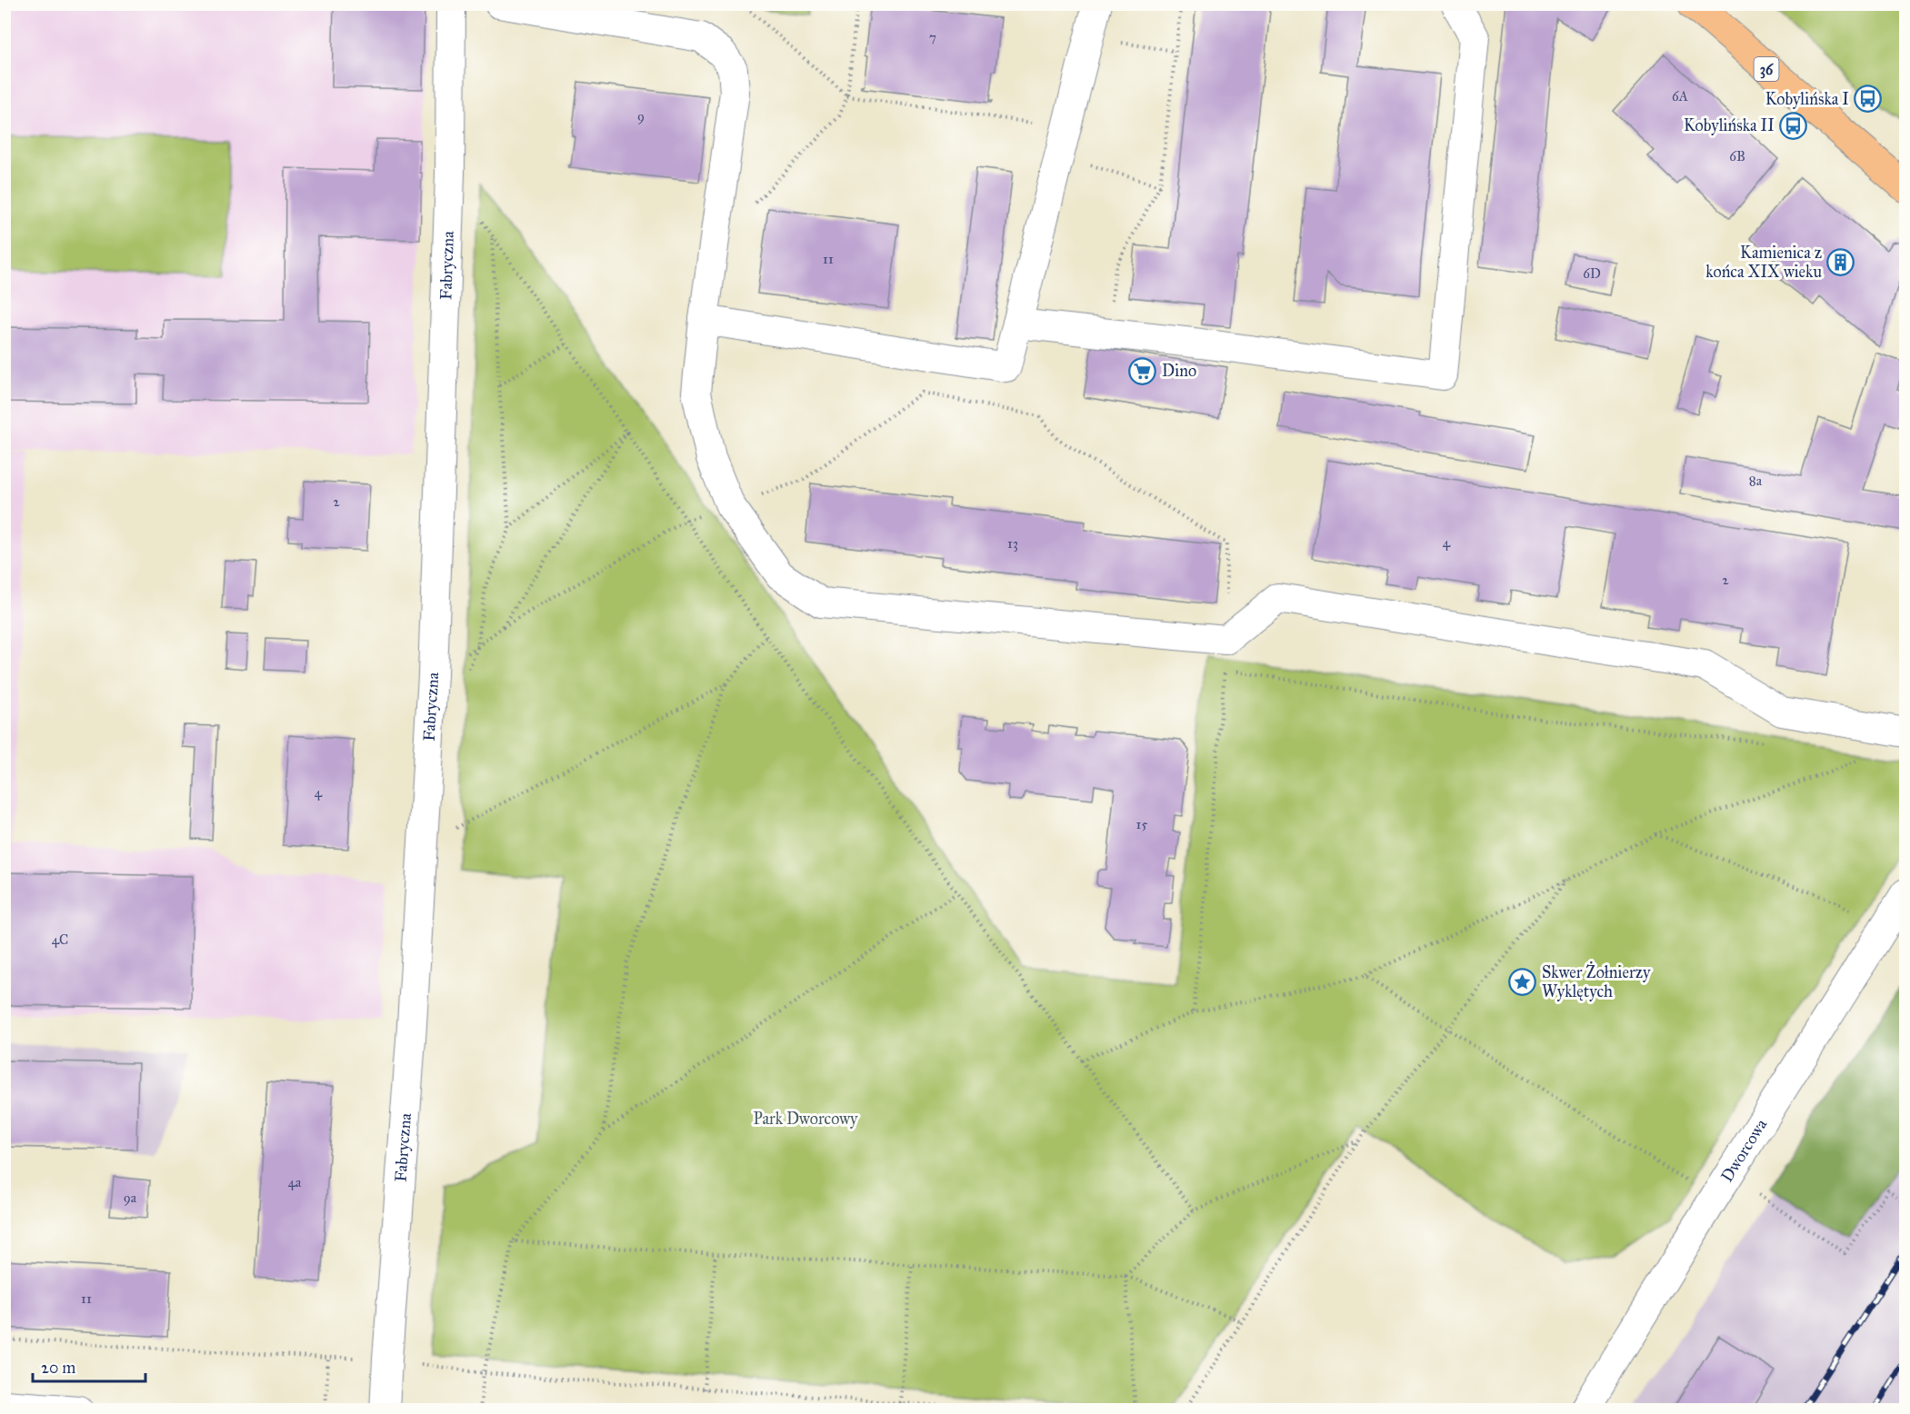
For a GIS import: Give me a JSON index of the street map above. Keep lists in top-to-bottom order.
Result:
{
  "streets": {
    "main road": ["36"],
    "street": ["Fabryczna", "Dworcowa"]
  },
  "parks": ["Park Dworcowy"],
  "places": {
    "bus stop": ["Kobylińska I", "Kobylińska II"],
    "building": ["Kamienica z końca XIX wieku"],
    "supermarket": ["Dino"],
    "place": ["Skwer Żołnierzy Wyklętych"]
  },
  "house_numbers": [
    "7",
    "6A",
    "9",
    "6B",
    "11",
    "6D",
    "8a",
    "2",
    "4",
    "13",
    "2",
    "4",
    "15",
    "4C",
    "4a",
    "9a",
    "11"
  ],
  "scale_bar": "20 m"
}
